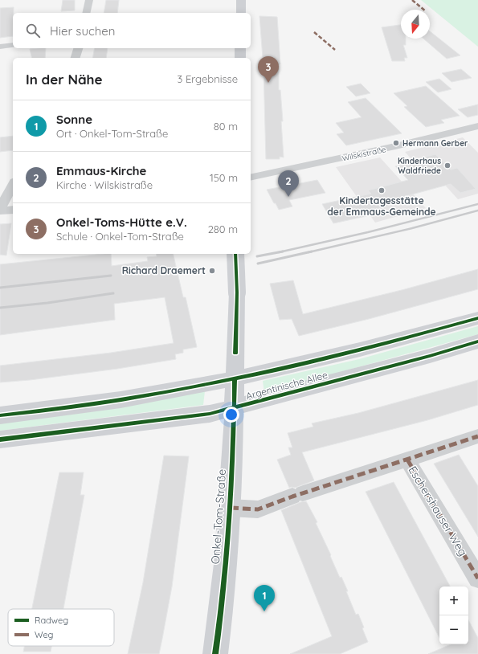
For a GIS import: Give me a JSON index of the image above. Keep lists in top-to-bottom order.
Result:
{
  "streets": {
    "main road": ["Argentinische Allee", "Onkel-Tom-Straße"],
    "street": ["Wilskistraße", "Eschershauser Weg"]
  },
  "crossings": [
    ["Argentinische Allee", "Onkel-Tom-Straße"],
    ["Eschershauser Weg", "Onkel-Tom-Straße"]
  ],
  "places": [
    "Hermann Gerber",
    "Kinderhaus Waldfriede",
    "Kindertagesstätte der Emmaus-Gemeinde",
    "Richard Draemert"
  ],
  "legend": ["Radweg", "Weg"],
  "north": "bottom",
  "page": {
    "search": "Hier suchen",
    "pins": ["3", "2", "1"],
    "heading": ["In der Nähe", "3 Ergebnisse"],
    "list": [
      {
        "mark": "1",
        "name": "Sonne",
        "note": "Ort · Onkel-Tom-Straße",
        "value": "80 m"
      },
      {
        "mark": "2",
        "name": "Emmaus-Kirche",
        "note": "Kirche · Wilskistraße",
        "value": "150 m"
      },
      {
        "mark": "3",
        "name": "Onkel-Toms-Hütte e.V.",
        "note": "Schule · Onkel-Tom-Straße",
        "value": "280 m"
      }
    ],
    "map_buttons": ["+", "−"]
  }
}
